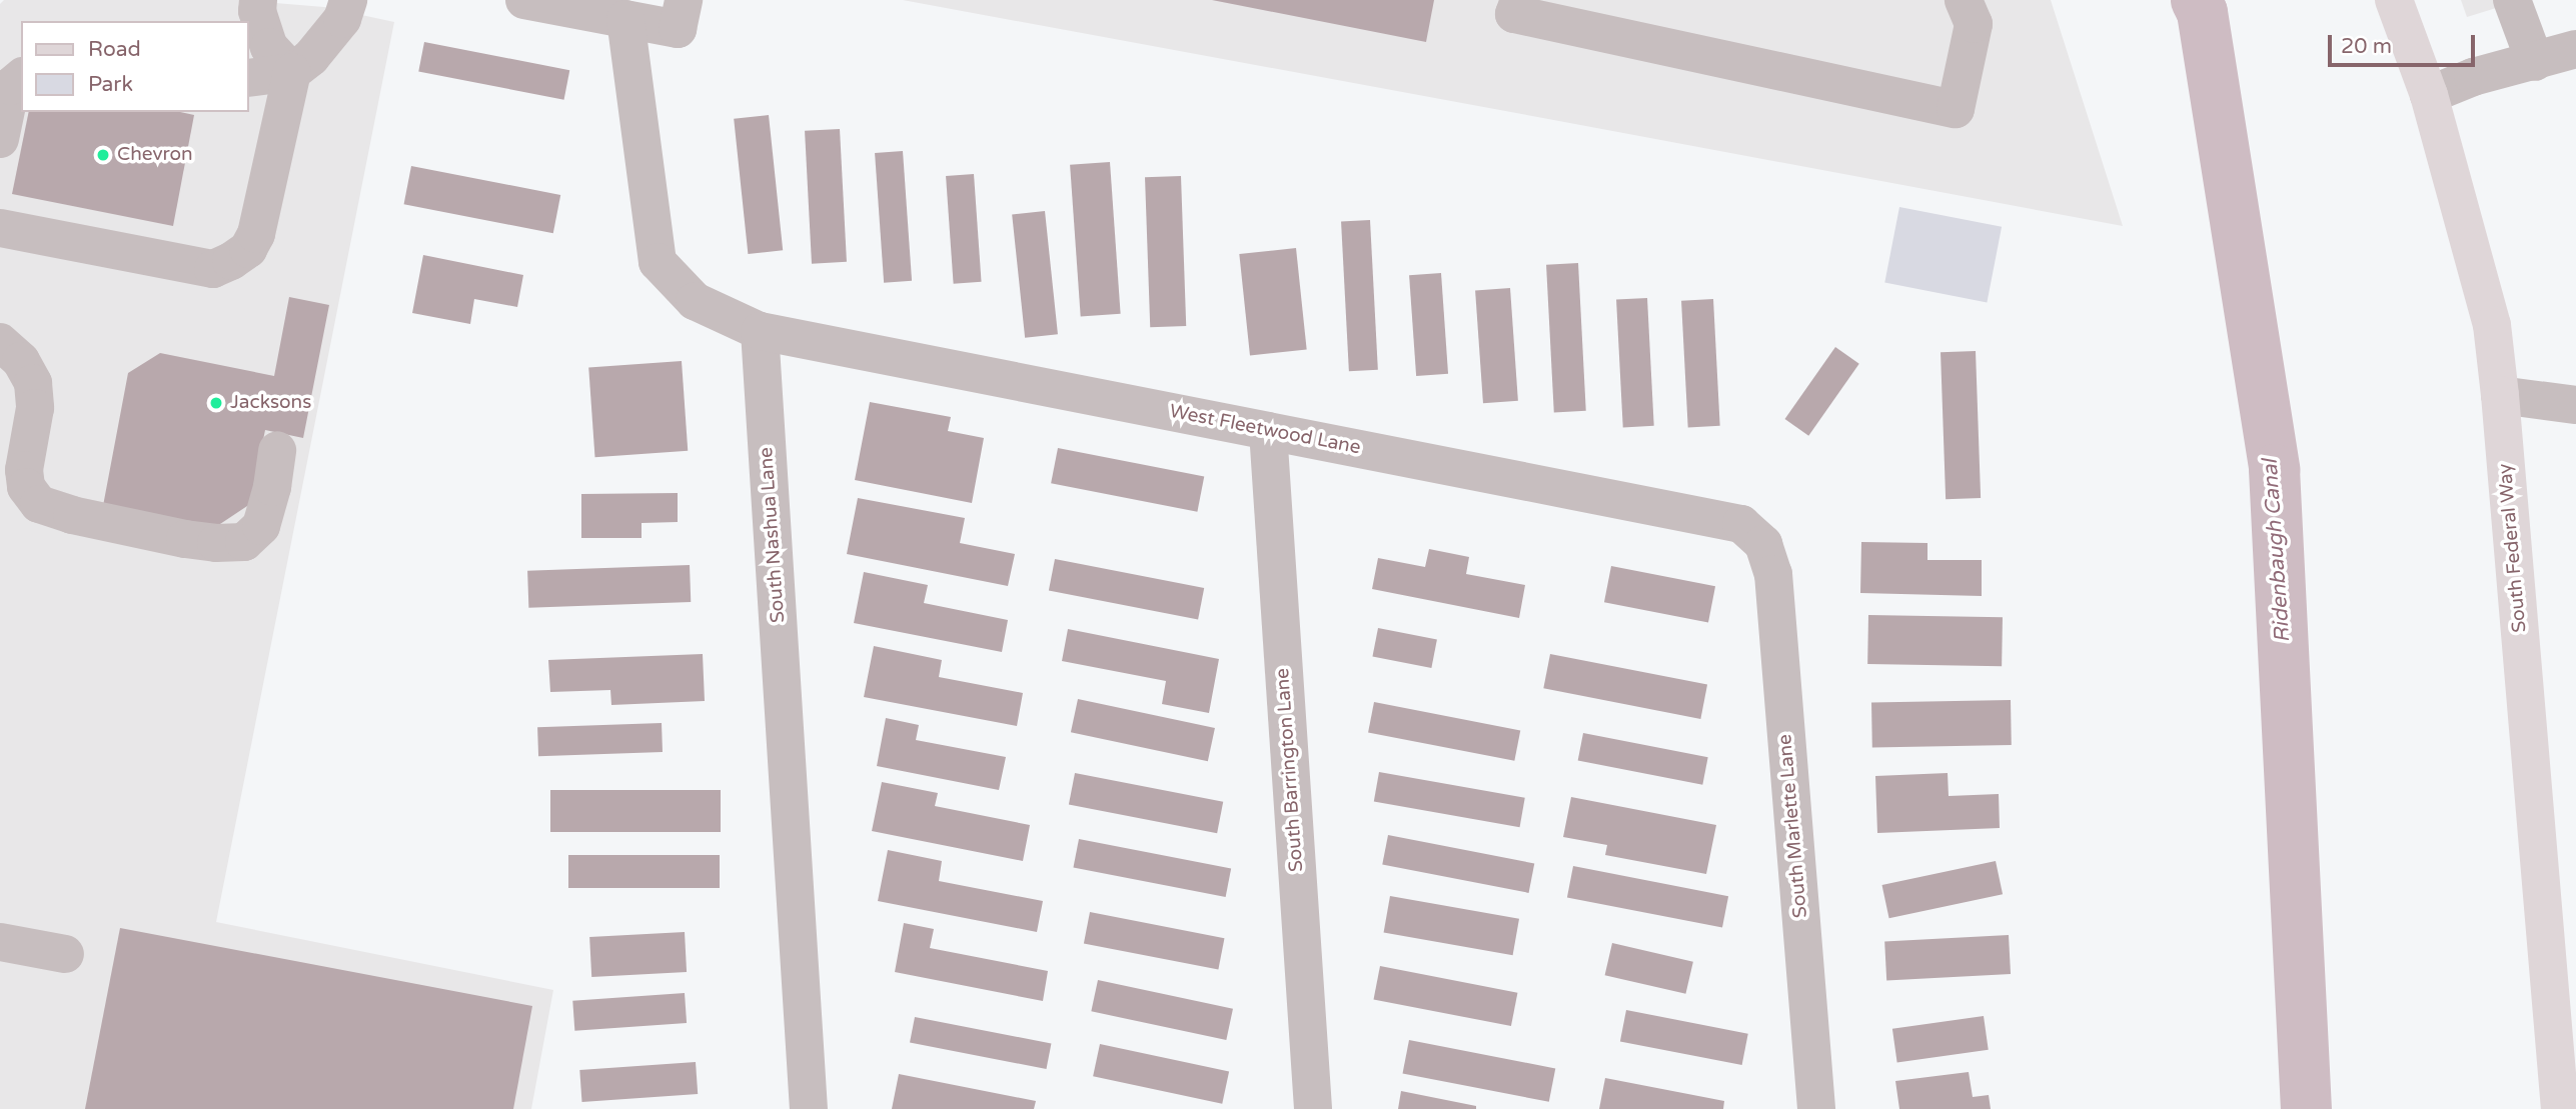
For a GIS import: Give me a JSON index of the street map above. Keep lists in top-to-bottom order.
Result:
{
  "streets": {
    "main road": ["South Federal Way"],
    "street": [
      "West Fleetwood Lane",
      "South Nashua Lane",
      "South Barrington Lane",
      "South Marlette Lane"
    ]
  },
  "crossings": [
    ["West Fleetwood Lane", "South Nashua Lane"],
    ["West Fleetwood Lane", "South Barrington Lane"],
    ["West Fleetwood Lane", "South Marlette Lane"]
  ],
  "water": ["Ridenbaugh Canal"],
  "places": ["Chevron", "Jacksons"],
  "legend": ["Road", "Park"],
  "scale_bar": "20 m"
}
